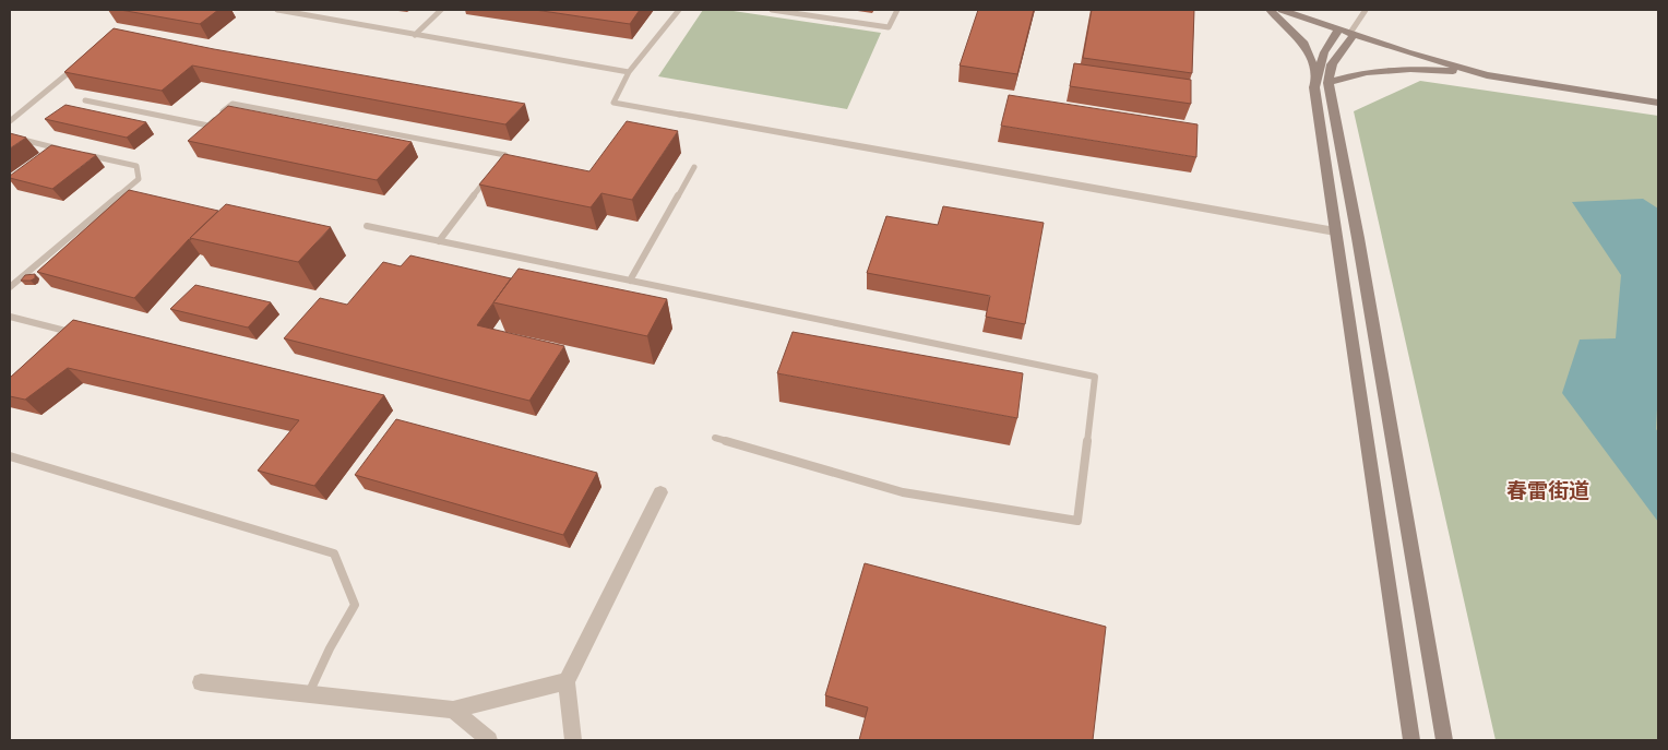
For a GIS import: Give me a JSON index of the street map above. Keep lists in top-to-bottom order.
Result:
{
  "districts": ["春雷街道"]
}
